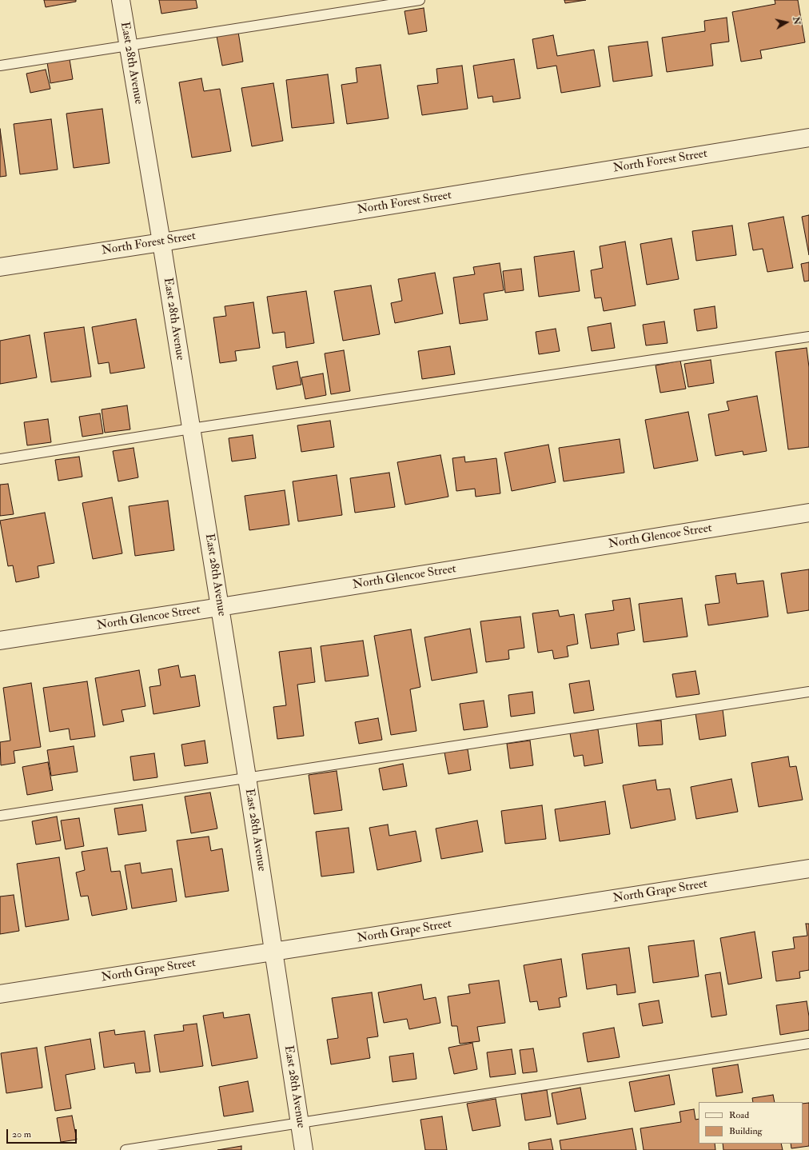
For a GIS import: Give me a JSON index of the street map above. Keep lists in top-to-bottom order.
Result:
{
  "streets": {
    "street": [
      "East 28th Avenue",
      "North Forest Street",
      "North Glencoe Street",
      "North Grape Street"
    ]
  },
  "crossings": [
    ["East 28th Avenue", "North Forest Street"],
    ["East 28th Avenue", "North Glencoe Street"],
    ["East 28th Avenue", "North Grape Street"]
  ],
  "legend": ["Road", "Building"],
  "scale_bar": "20 m",
  "north": "right"
}
